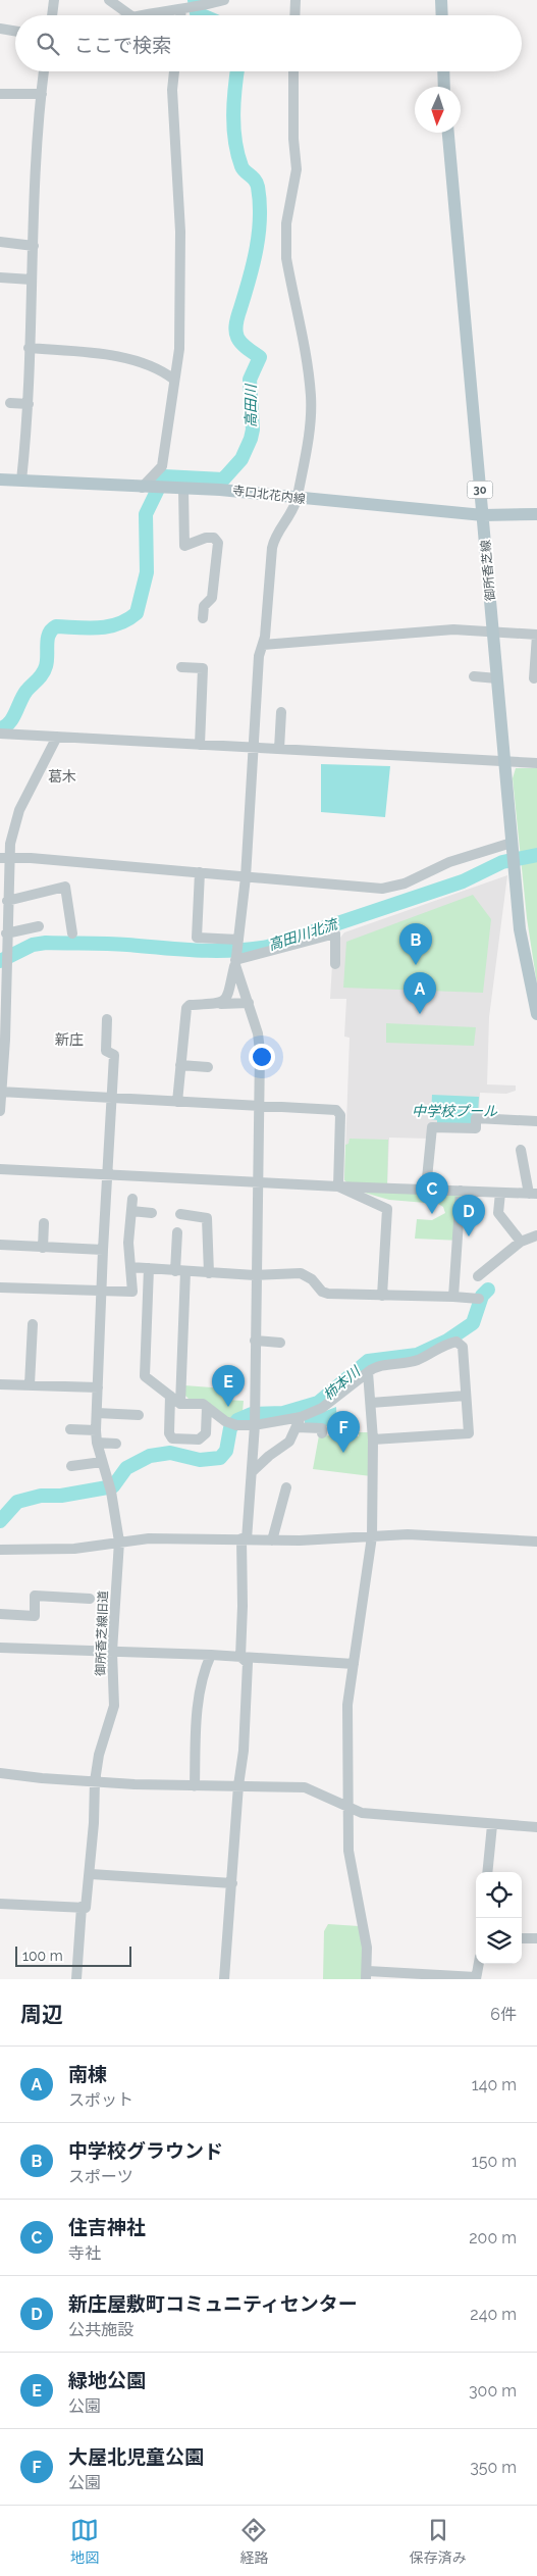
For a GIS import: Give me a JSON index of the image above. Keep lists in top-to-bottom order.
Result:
{
  "streets": {
    "main road": ["30", "寺口北花内線", "御所香芝線"],
    "street": ["御所香芝線旧道"]
  },
  "crossings": [
    ["寺口北花内線", "御所香芝線"]
  ],
  "districts": ["葛木", "新庄"],
  "water": [
    "高田川",
    "高田川北流",
    "中学校プール",
    "柿本川"
  ],
  "scale_bar": "100 m",
  "north": "bottom",
  "page": {
    "search": "ここで検索",
    "pins": [
      "B",
      "A",
      "C",
      "D",
      "E",
      "F"
    ],
    "scale": "100 m",
    "heading": ["周辺", "6件"],
    "list": [
      {
        "mark": "A",
        "name": "南棟",
        "note": "スポット",
        "value": "140 m"
      },
      {
        "mark": "B",
        "name": "中学校グラウンド",
        "note": "スポーツ",
        "value": "150 m"
      },
      {
        "mark": "C",
        "name": "住吉神社",
        "note": "寺社",
        "value": "200 m"
      },
      {
        "mark": "D",
        "name": "新庄屋敷町コミュニティセンター",
        "note": "公共施設",
        "value": "240 m"
      },
      {
        "mark": "E",
        "name": "緑地公園",
        "note": "公園",
        "value": "300 m"
      },
      {
        "mark": "F",
        "name": "大屋北児童公園",
        "note": "公園",
        "value": "350 m"
      }
    ],
    "nav": ["地図", "経路", "保存済み"]
  }
}
